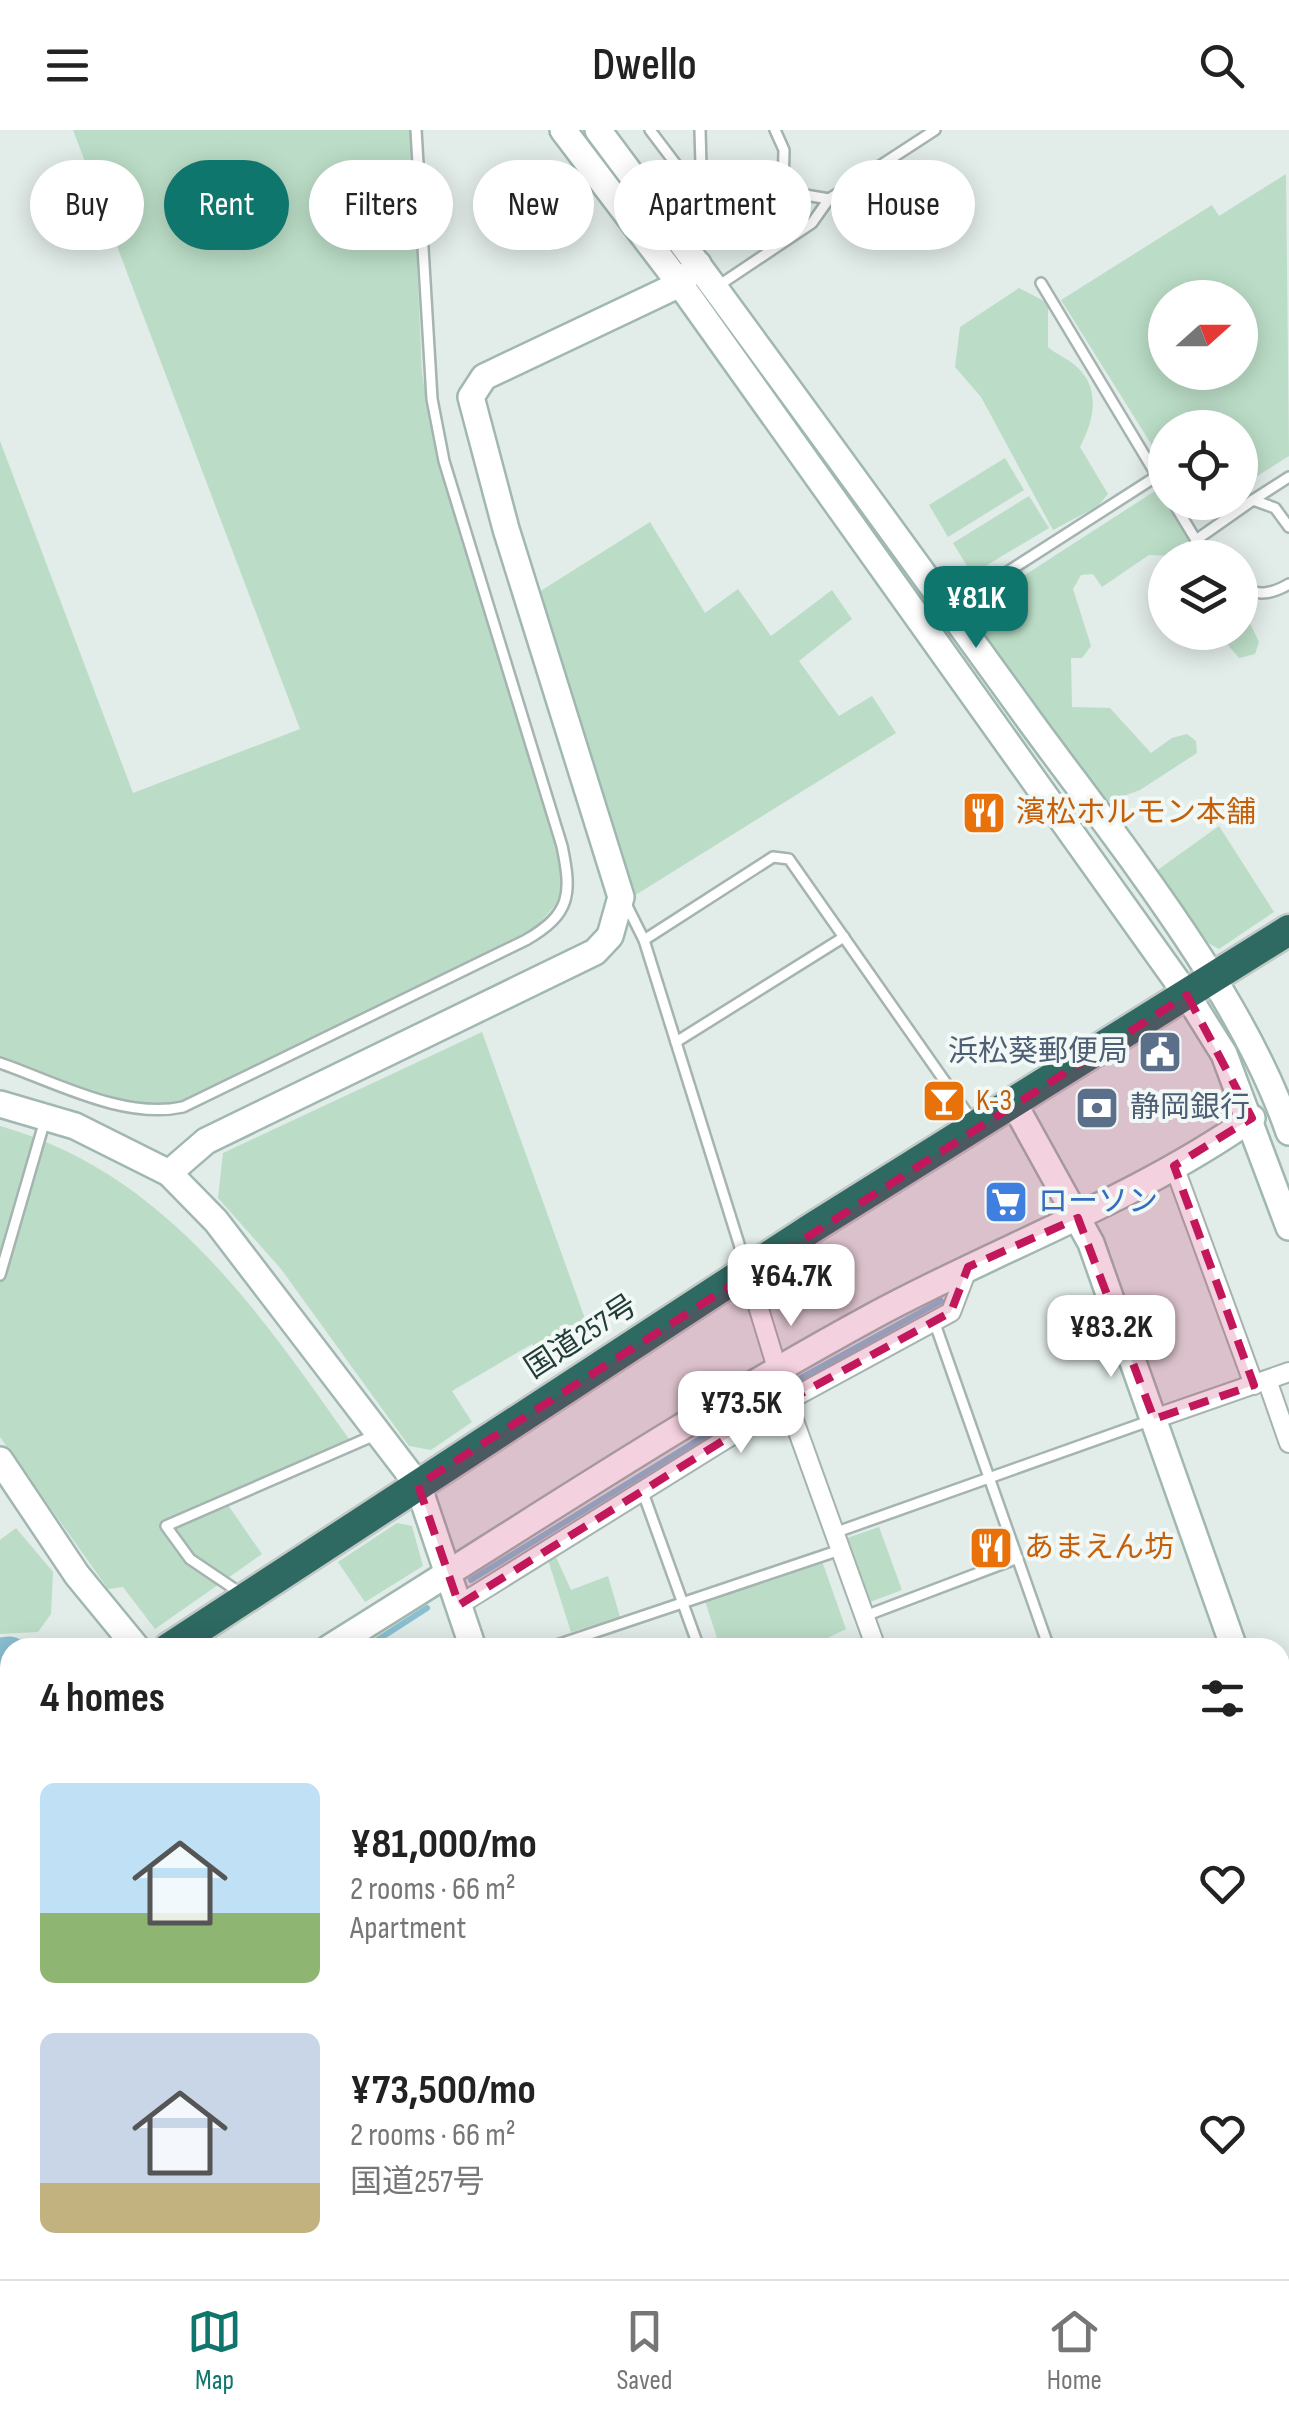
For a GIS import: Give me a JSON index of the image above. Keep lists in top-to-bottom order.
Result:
{
  "streets": {
    "highway": ["国道257号"]
  },
  "places": {
    "restaurant": ["濱松ホルモン本舗", "あまえん坊"],
    "public building": ["浜松葵郵便局"],
    "bar": ["K-3"],
    "bank": ["静岡銀行"],
    "supermarket": ["ローソン"]
  },
  "north": "right",
  "page": {
    "header": "Dwello",
    "chip": [
      "Buy",
      "Rent",
      "Filters",
      "New",
      "Apartment",
      "House"
    ],
    "price": [
      "¥81K",
      "¥64.7K",
      "¥83.2K",
      "¥73.5K"
    ],
    "heading": "4 homes",
    "list": [
      {
        "name": "¥81,000/mo",
        "note": "2 rooms · 66 m² · Apartment"
      },
      {
        "name": "¥73,500/mo",
        "note": "2 rooms · 66 m² · 国道257号"
      }
    ],
    "tabs": ["Map", "Saved", "Home"]
  }
}
